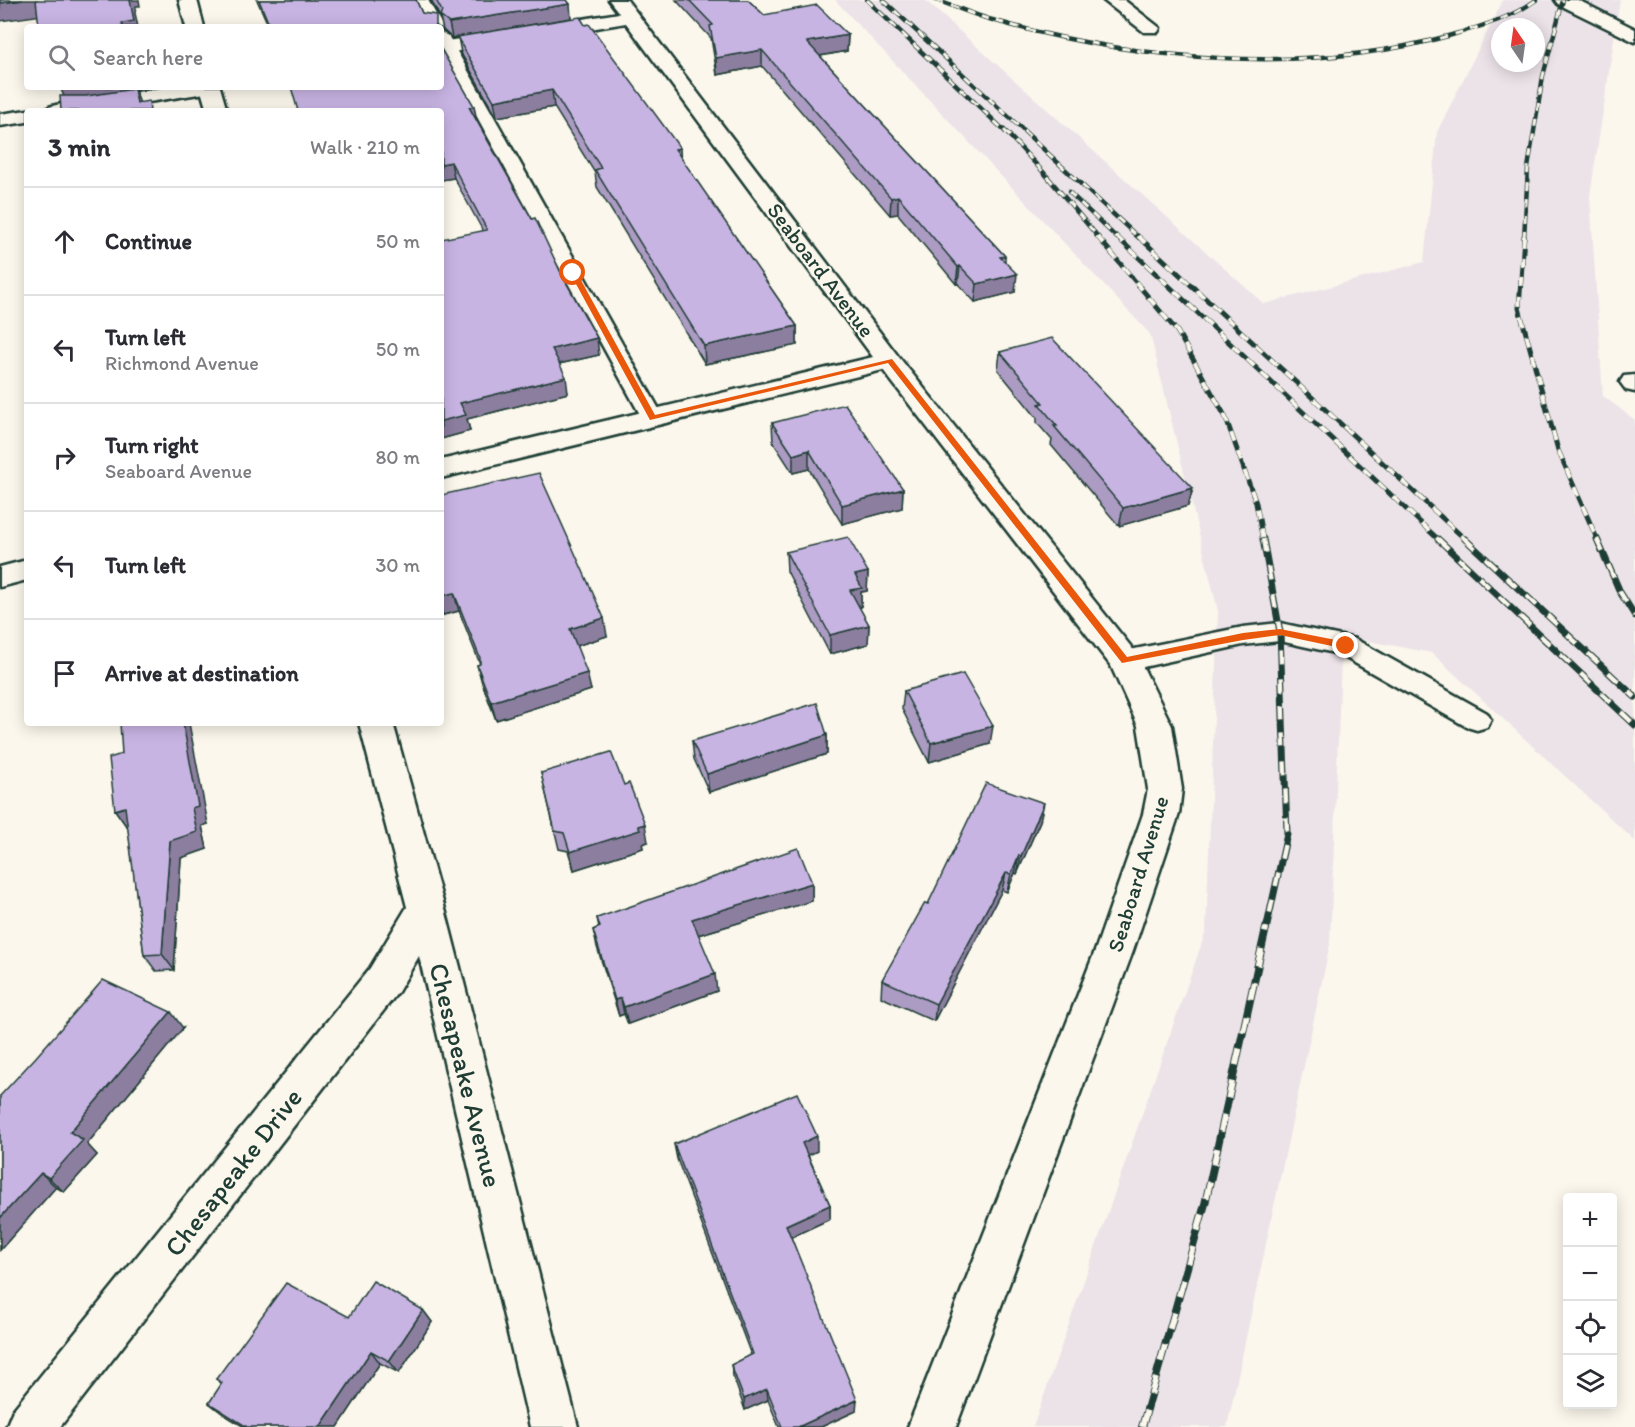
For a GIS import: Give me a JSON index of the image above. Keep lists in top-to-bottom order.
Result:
{
  "streets": {
    "street": ["Seaboard Avenue", "Chesapeake Avenue", "Chesapeake Drive"]
  },
  "crossings": [
    ["Chesapeake Avenue", "Chesapeake Drive"]
  ],
  "north": "top",
  "page": {
    "search": "Search here",
    "heading": ["3 min", "Walk · 210 m"],
    "list": [
      ["Continue", "50 m"],
      ["Turn left", "Richmond Avenue", "50 m"],
      ["Turn right", "Seaboard Avenue", "80 m"],
      ["Turn left", "30 m"],
      "Arrive at destination"
    ],
    "map_buttons": ["+", "−"]
  }
}
